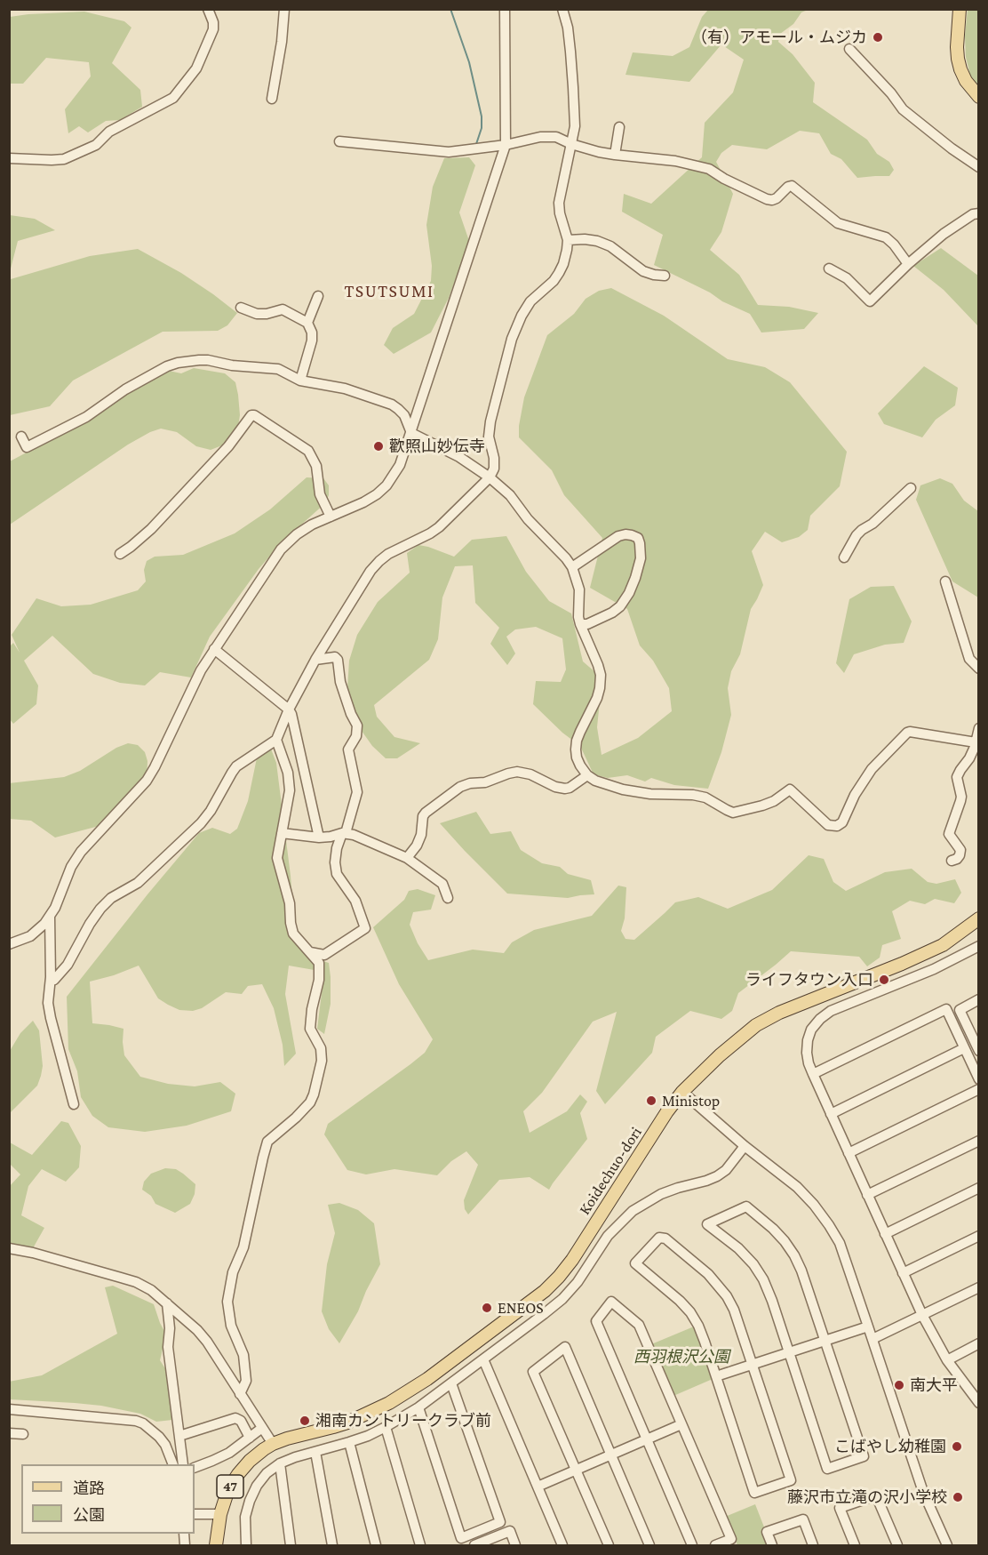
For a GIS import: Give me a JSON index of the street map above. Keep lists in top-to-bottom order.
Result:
{
  "streets": {
    "main road": ["Koidechuo-dori", "47"]
  },
  "crossings": [
    ["Koidechuo-dori", "47"]
  ],
  "districts": ["TSUTSUMI"],
  "parks": ["西羽根沢公園"],
  "places": [
    "（有）アモール・ムジカ",
    "歡照山妙伝寺",
    "ライフタウン入口",
    "Ministop",
    "ENEOS",
    "南大平",
    "湘南カントリークラブ前",
    "こばやし幼稚園",
    "藤沢市立滝の沢小学校"
  ],
  "legend": ["道路", "公園"]
}
